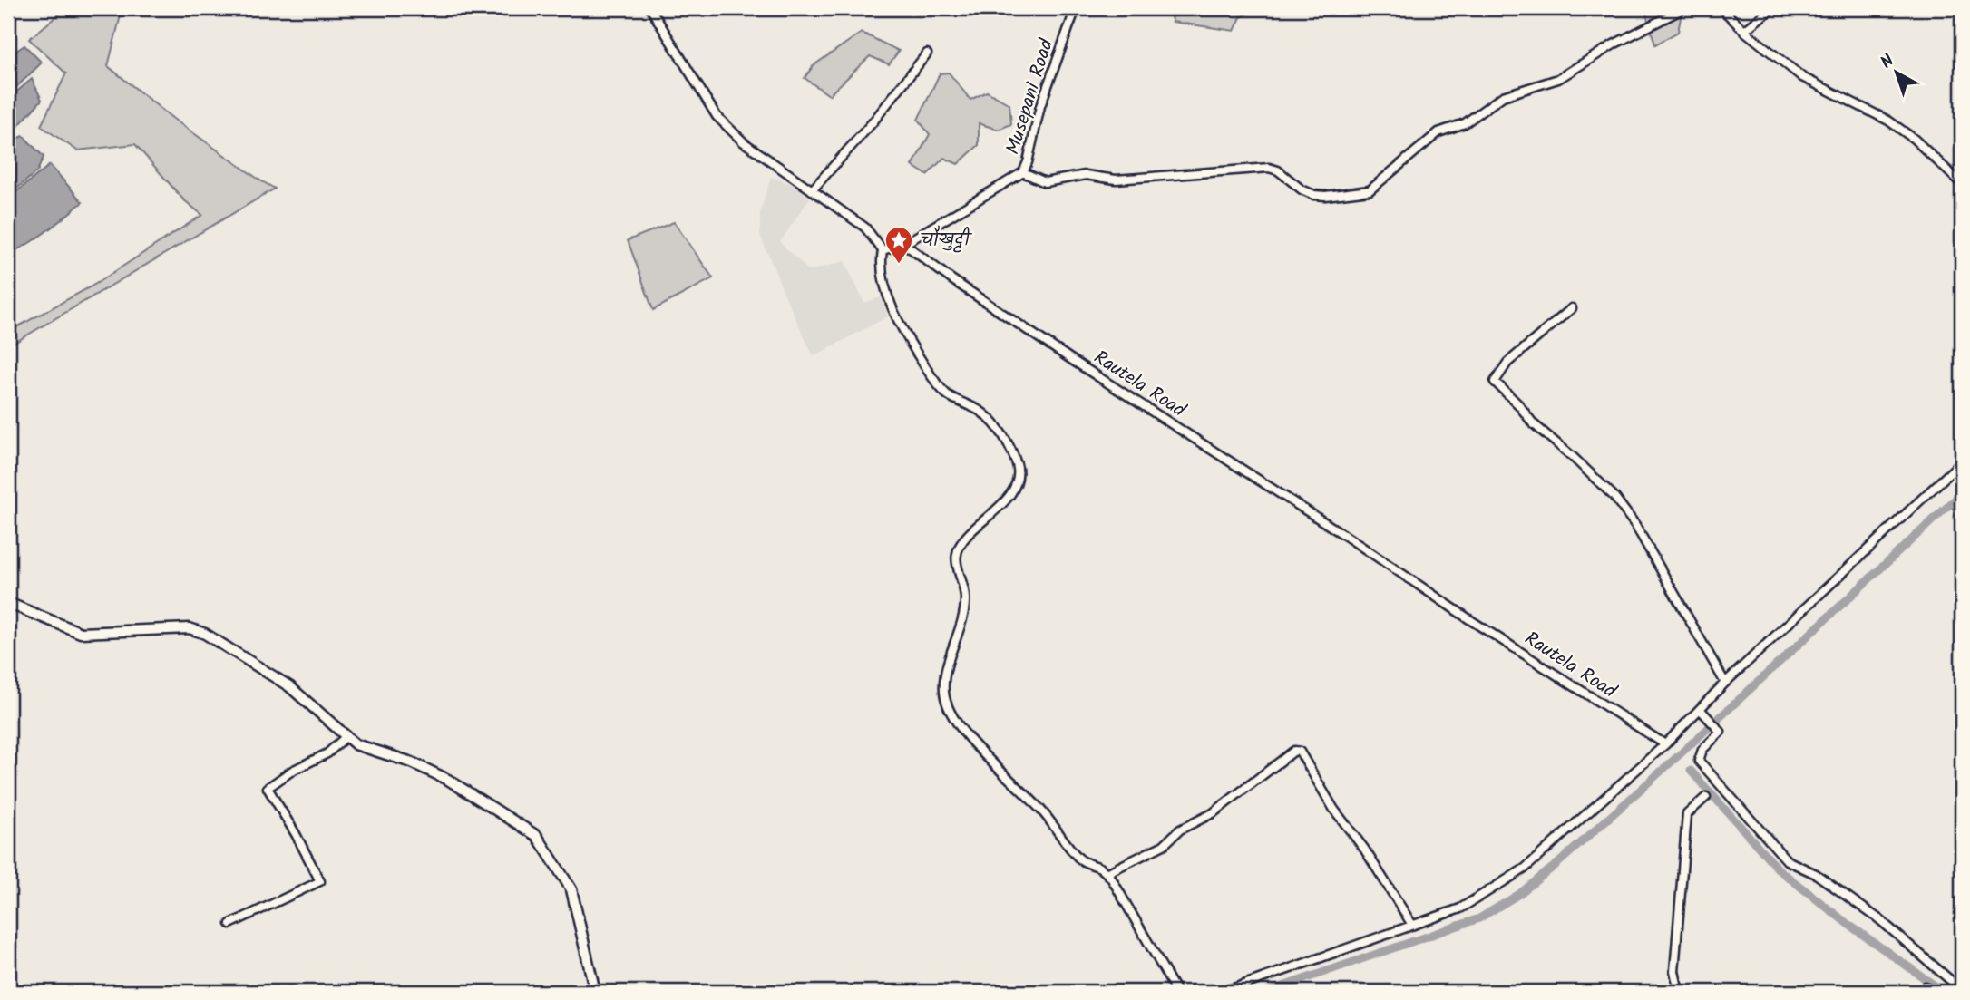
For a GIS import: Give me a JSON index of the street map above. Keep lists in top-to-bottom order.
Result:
{
  "streets": {
    "street": ["Musepani Road", "Rautela Road"]
  },
  "crossings": [
    ["Musepani Road", "Rautela Road"]
  ],
  "places": {
    "place": ["चौखुट्टी"]
  },
  "north": "top left"
}
